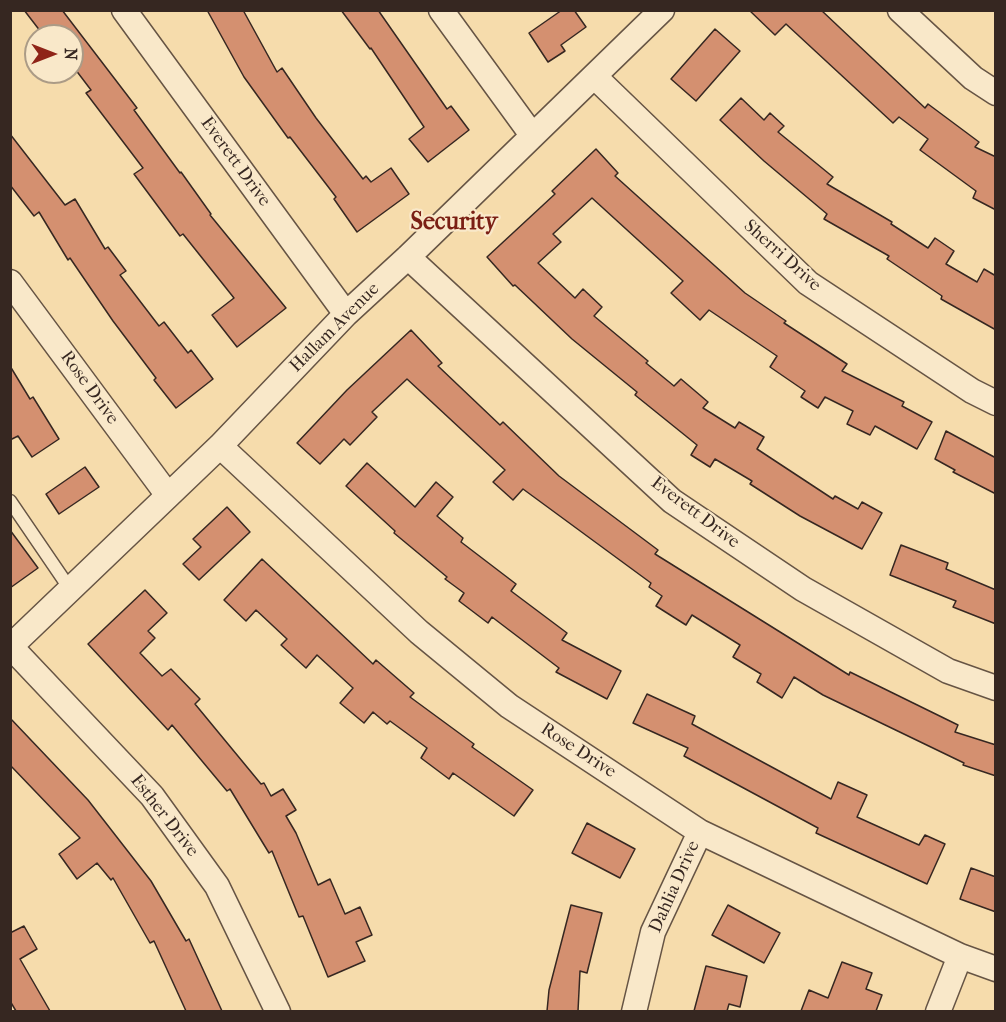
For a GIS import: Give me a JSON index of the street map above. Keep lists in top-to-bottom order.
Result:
{
  "streets": {
    "street": [
      "Everett Drive",
      "Sherri Drive",
      "Hallam Avenue",
      "Rose Drive",
      "Esther Drive",
      "Dahlia Drive"
    ]
  },
  "crossings": [
    ["Everett Drive", "Hallam Avenue"],
    ["Sherri Drive", "Hallam Avenue"],
    ["Hallam Avenue", "Rose Drive"],
    ["Hallam Avenue", "Esther Drive"],
    ["Rose Drive", "Dahlia Drive"]
  ],
  "districts": ["Security"],
  "north": "right"
}
